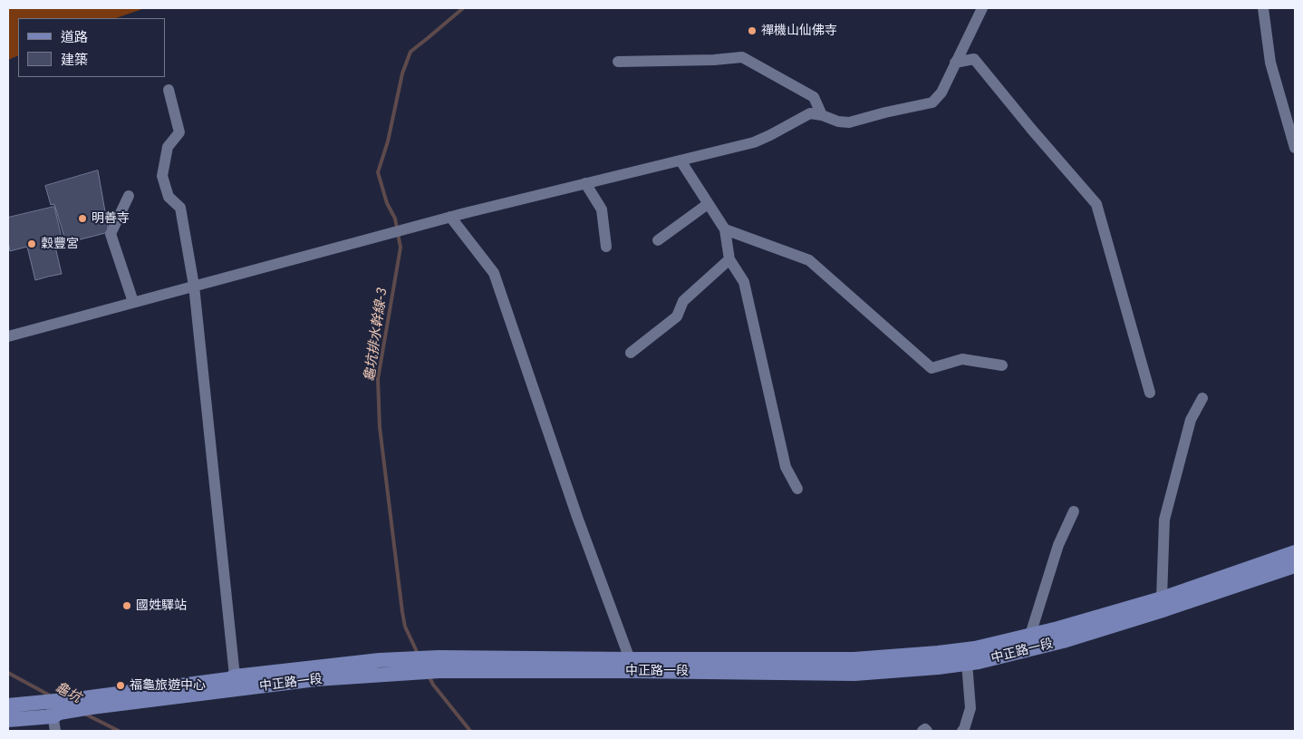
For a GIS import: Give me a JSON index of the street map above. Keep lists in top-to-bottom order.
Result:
{
  "streets": {
    "main road": ["中正路一段"]
  },
  "water": ["龜坑排水幹線-3", "龜坑"],
  "places": [
    "禪機山仙佛寺",
    "明善寺",
    "穀豐宮",
    "國姓驛站",
    "福龜旅遊中心"
  ],
  "legend": ["道路", "建築"]
}
